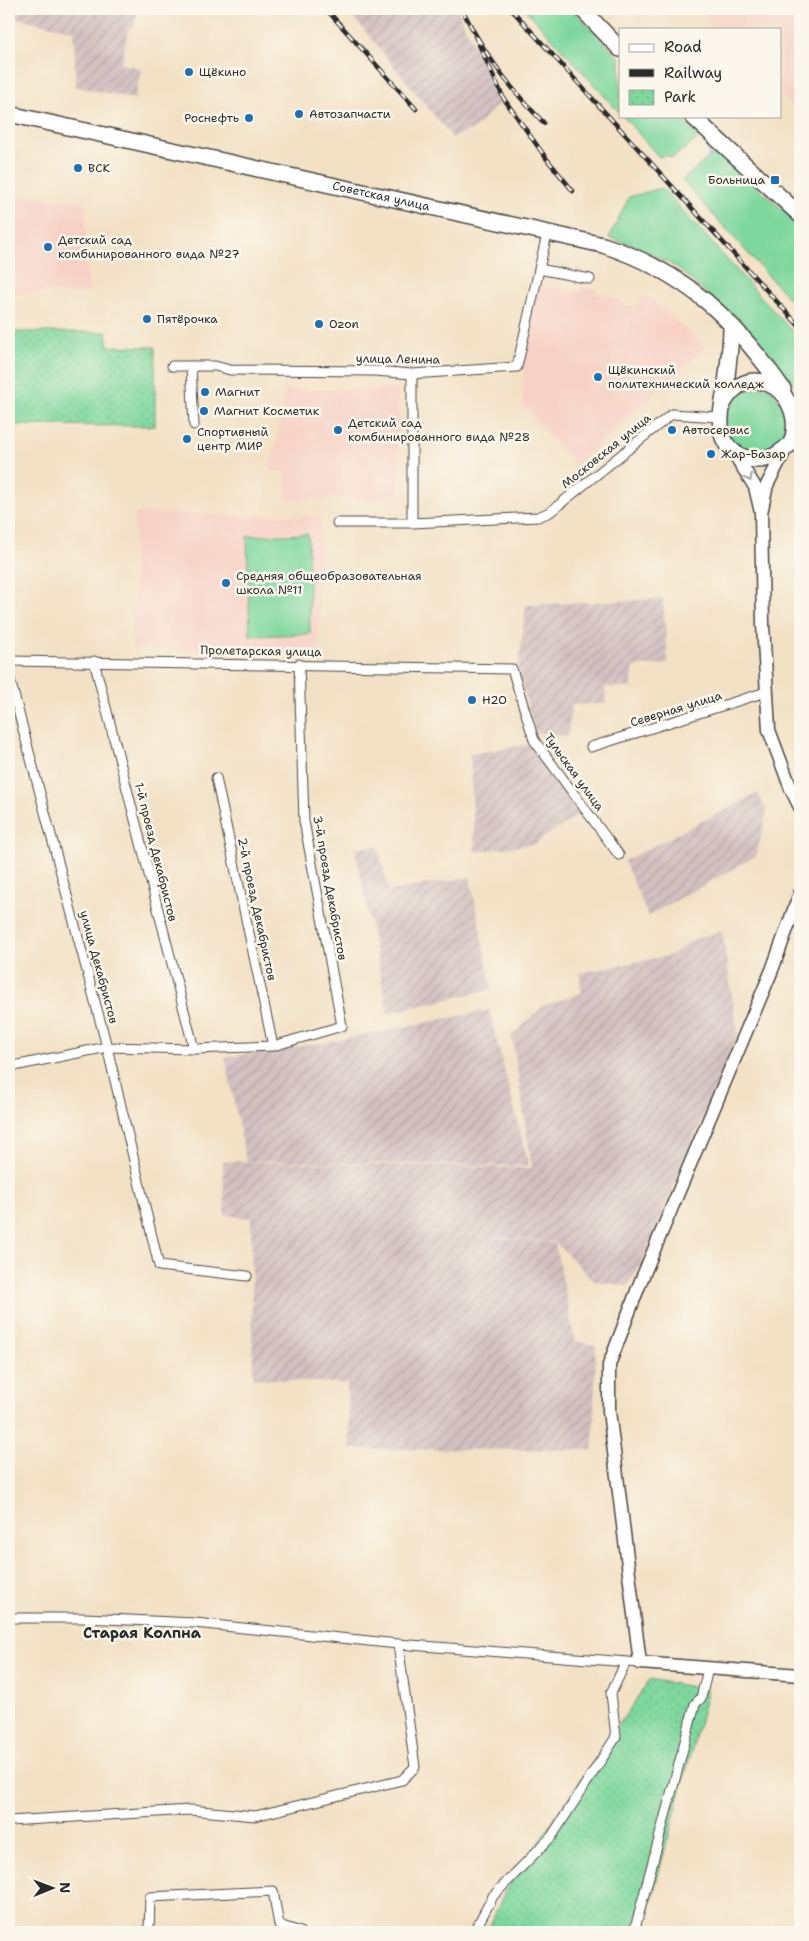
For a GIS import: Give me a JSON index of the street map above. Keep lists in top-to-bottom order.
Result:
{
  "streets": {
    "main road": ["Советская улица"],
    "street": [
      "улица Ленина",
      "Московская улица",
      "Пролетарская улица",
      "Северная улица",
      "Тульская улица",
      "1-й проезд Декабристов",
      "3-й проезд Декабристов",
      "2-й проезд Декабристов",
      "улица Декабристов"
    ]
  },
  "crossings": [
    ["Советская улица", "улица Ленина"],
    ["Советская улица", "Московская улица"],
    ["Пролетарская улица", "Тульская улица"],
    ["Пролетарская улица", "1-й проезд Декабристов"],
    ["Пролетарская улица", "3-й проезд Декабристов"],
    ["3-й проезд Декабристов", "2-й проезд Декабристов"]
  ],
  "districts": ["Старая Колпна"],
  "places": {
    "other": [
      "Щёкино",
      "Автозапчасти",
      "Роснефть",
      "ВСК",
      "Детский сад комбинированного вида №27",
      "Пятёрочка",
      "Ozon",
      "Щёкинский политехнический колледж",
      "Магнит",
      "Магнит Косметик",
      "Детский сад комбинированного вида №28",
      "Автосервис",
      "Спортивный центр МИР",
      "Жар-Базар",
      "Средняя общеобразовательная школа №11",
      "Н2О"
    ],
    "transit": ["Больница"]
  },
  "legend": ["Road", "Railway", "Park"],
  "north": "right"
}
